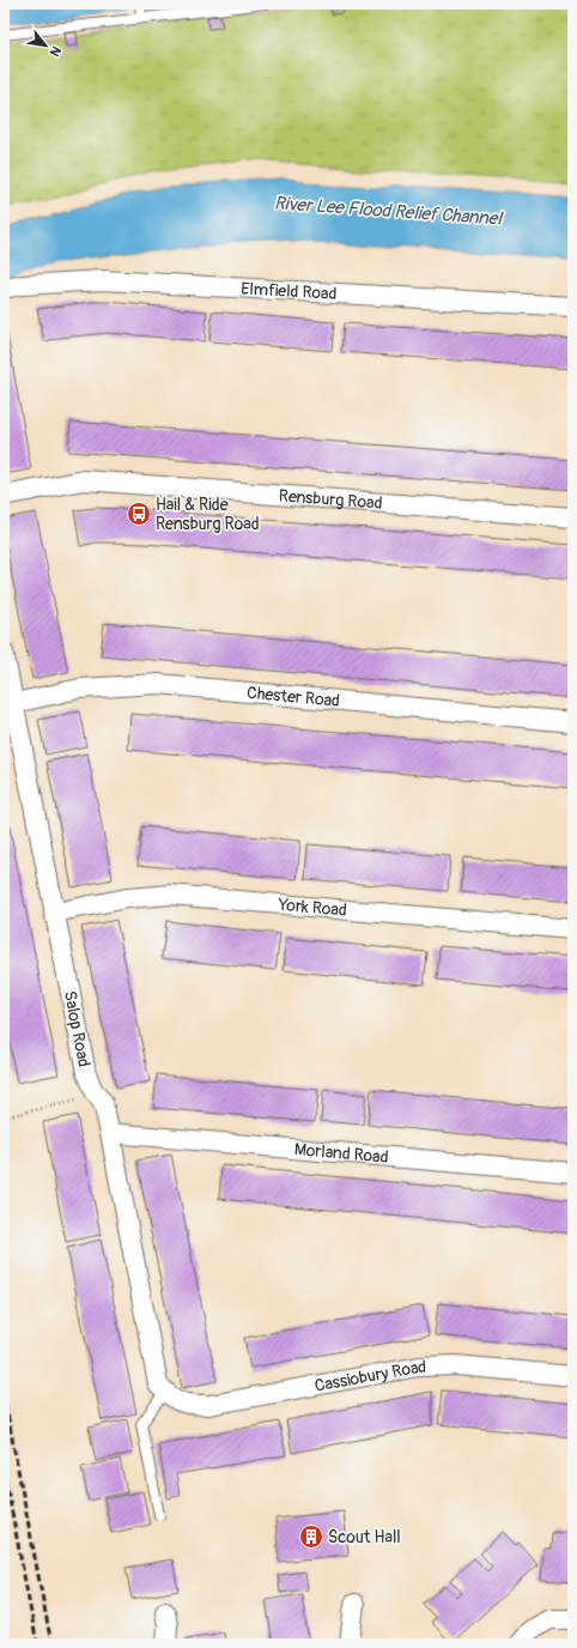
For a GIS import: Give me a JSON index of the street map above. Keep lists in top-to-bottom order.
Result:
{
  "streets": {
    "street": [
      "Elmfield Road",
      "Rensburg Road",
      "Chester Road",
      "York Road",
      "Salop Road",
      "Morland Road",
      "Cassiobury Road"
    ]
  },
  "crossings": [
    ["Chester Road", "Salop Road"],
    ["York Road", "Salop Road"],
    ["Salop Road", "Morland Road"],
    ["Salop Road", "Cassiobury Road"]
  ],
  "water": ["River Lee Flood Relief Channel"],
  "places": {
    "bus stop": ["Hail & Ride Rensburg Road"],
    "building": ["Scout Hall"]
  },
  "north": "bottom right"
}
